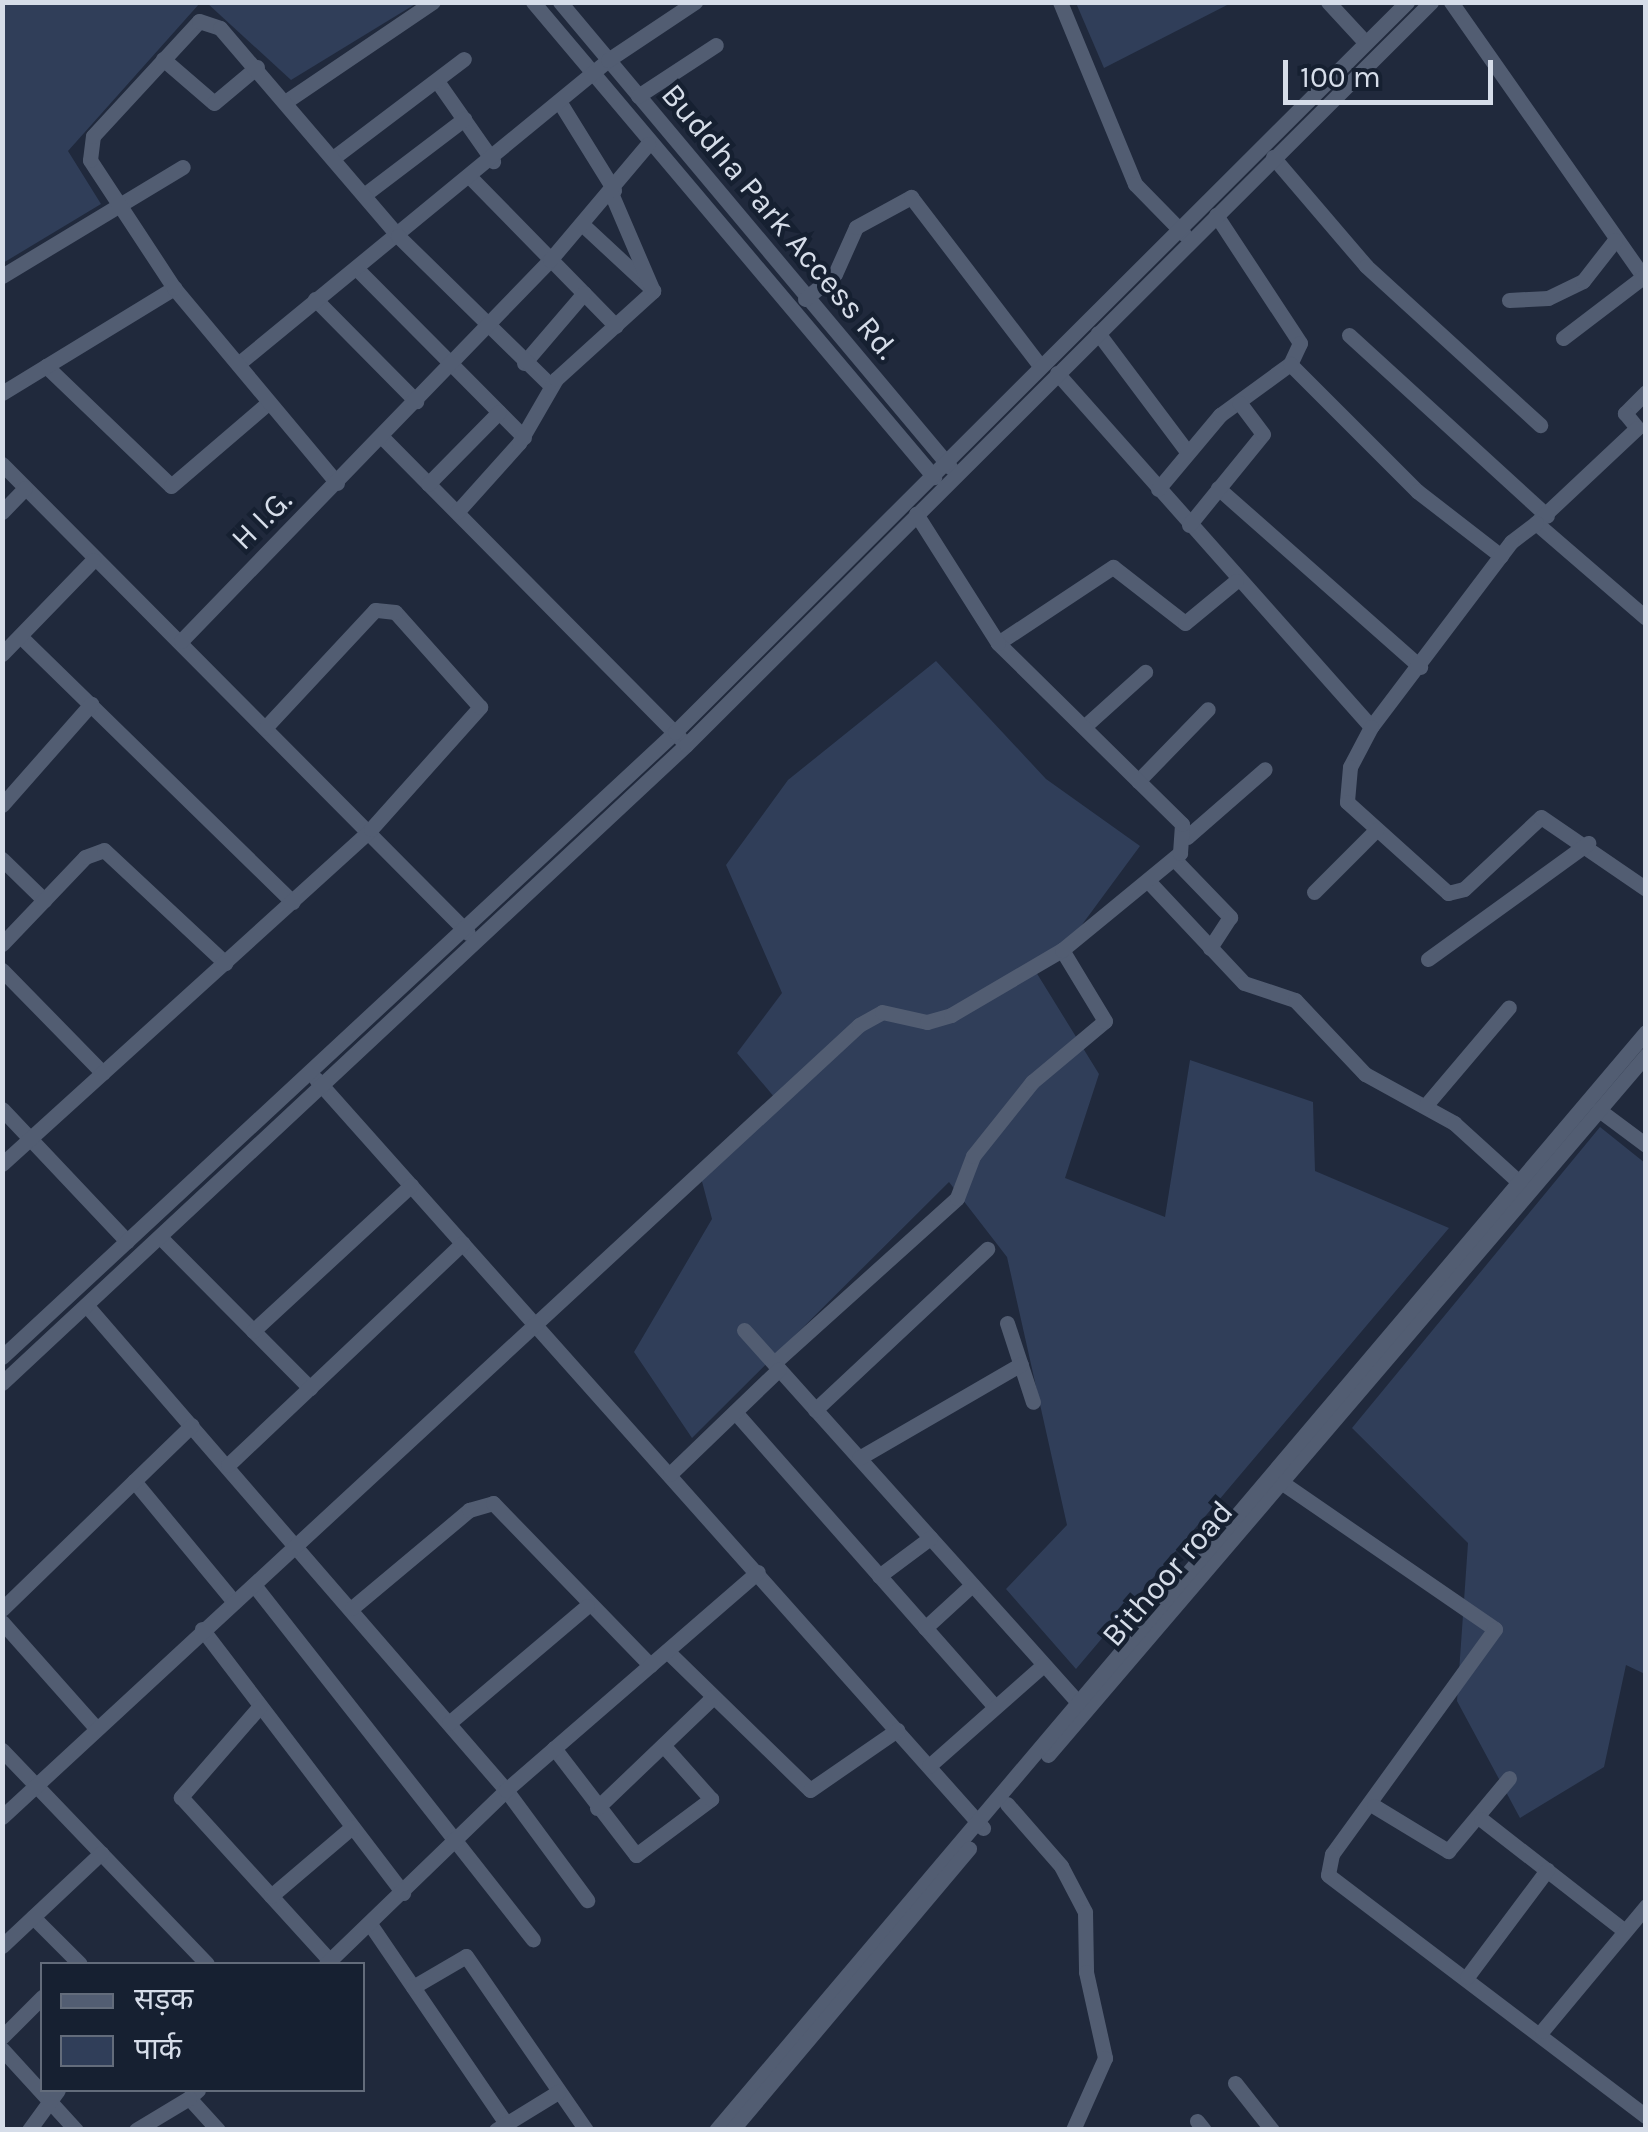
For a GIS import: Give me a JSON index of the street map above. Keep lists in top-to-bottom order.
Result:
{
  "streets": {
    "street": ["Buddha Park Access Rd.", "H I.G.", "Bithoor road"]
  },
  "crossings": [
    ["Buddha Park Access Rd.", "H I.G."]
  ],
  "legend": ["सड़क", "पार्क"],
  "scale_bar": "100 m"
}
